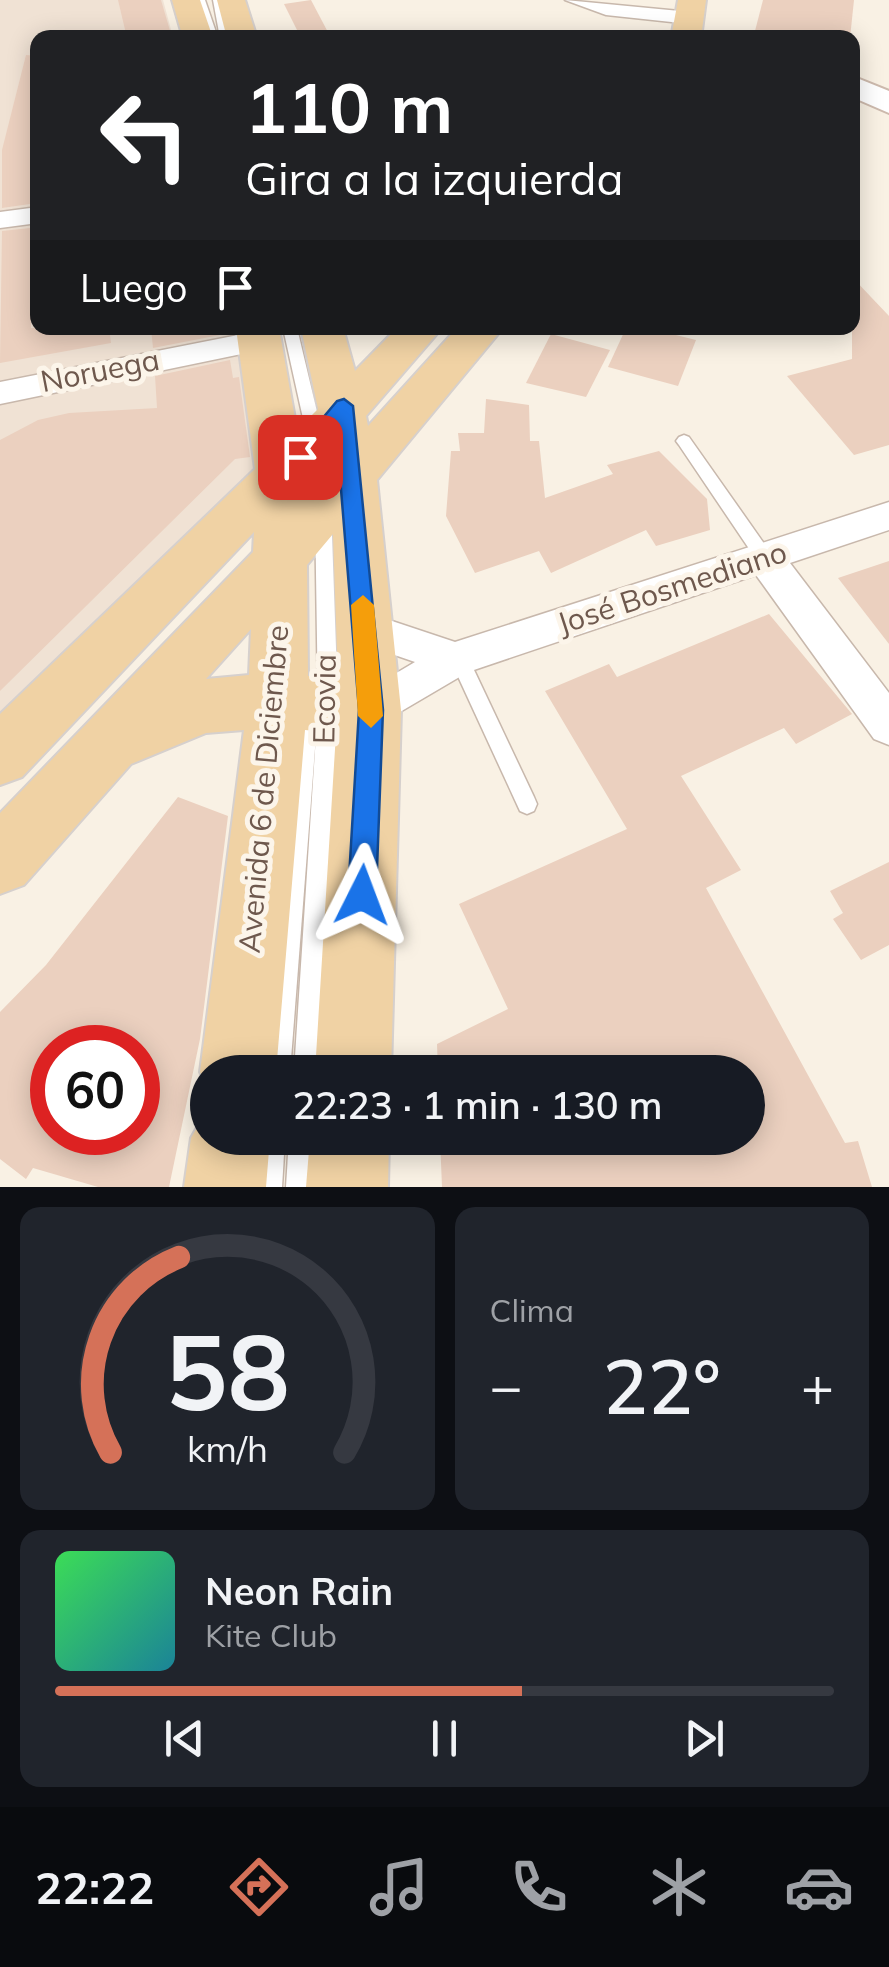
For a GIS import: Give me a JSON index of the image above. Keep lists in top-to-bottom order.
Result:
{
  "streets": {
    "main road": ["Avenida 6 de Diciembre"],
    "street": ["Noruega", "José Bosmediano"],
    "lane": ["Ecovia"]
  },
  "crossings": [
    ["José Bosmediano", "Ecovia"],
    ["José Bosmediano", "Avenida 6 de Diciembre"],
    ["Ecovia", "Avenida 6 de Diciembre"]
  ],
  "page": {
    "turn": ["110 m", "Gira a la izquierda"],
    "then": "Luego",
    "limit": "60",
    "trip": "22:23 · 1 min · 130 m",
    "tile": "Clima",
    "heat": ["−", "22°", "+"],
    "song": ["Neon Rain", "Kite Club"],
    "tabs": "22:22",
    "gauge": ["58", "km/h"]
  }
}
